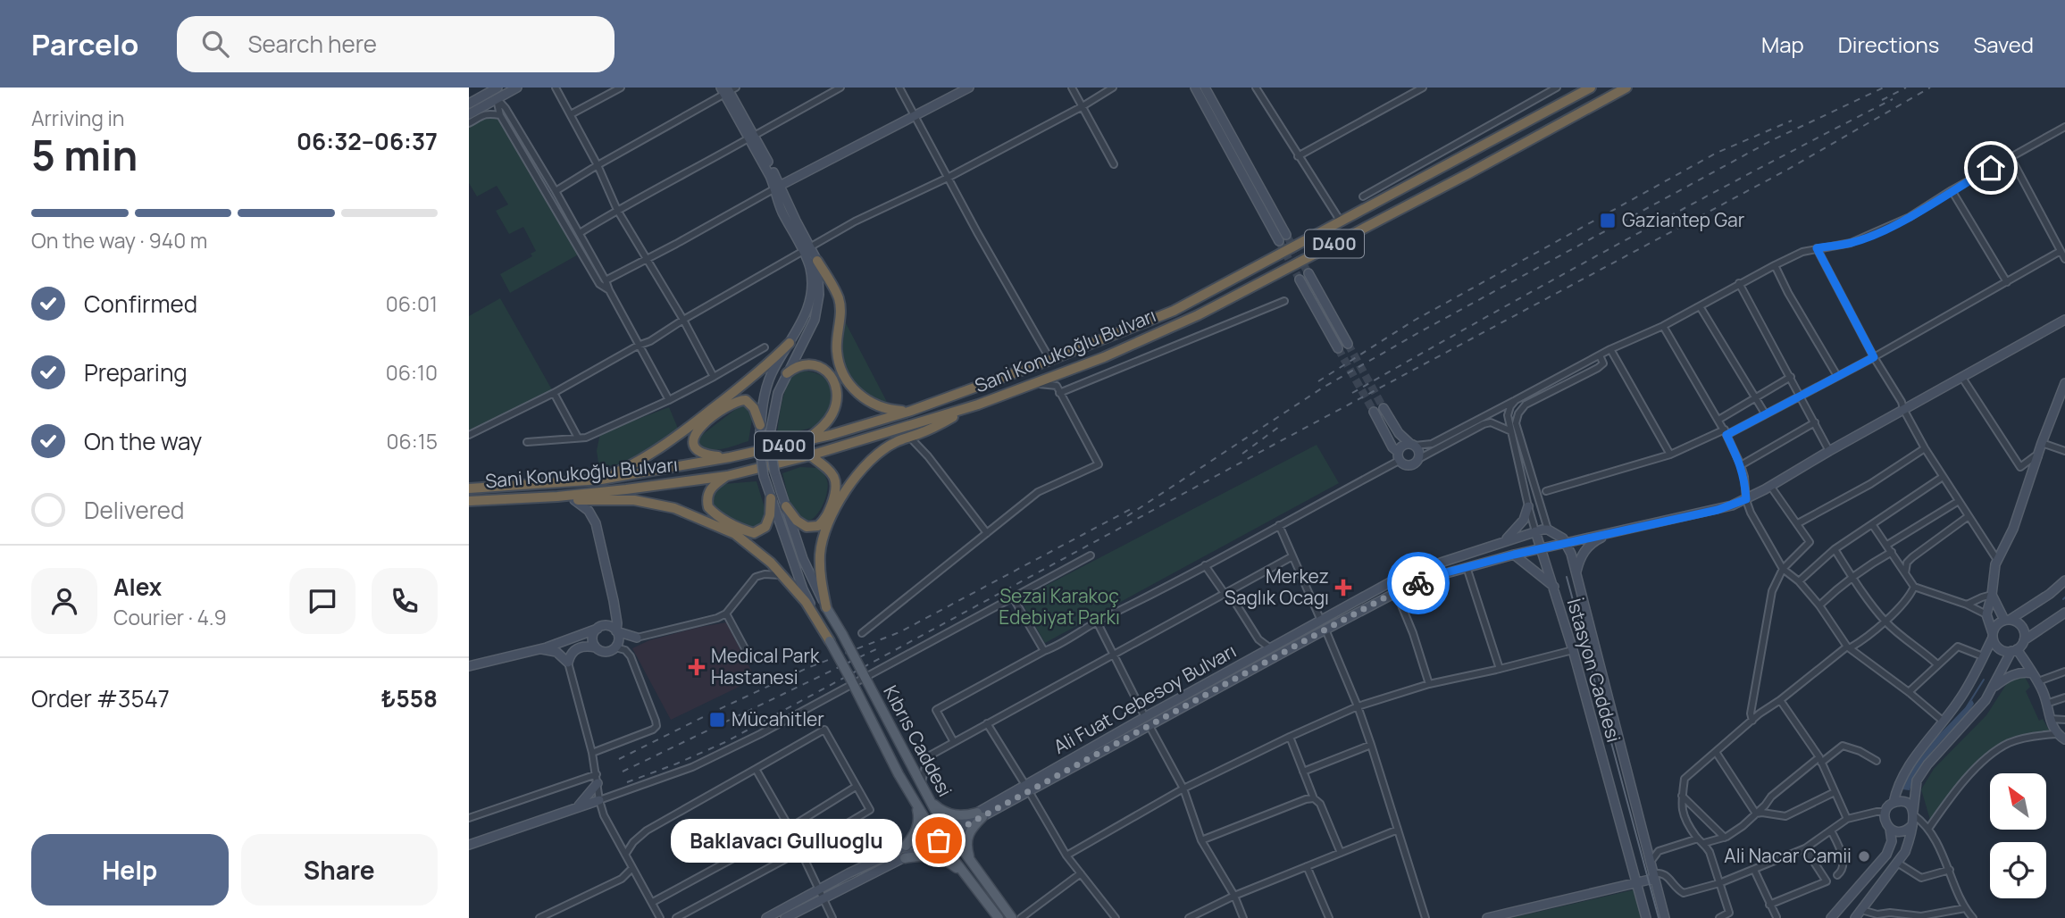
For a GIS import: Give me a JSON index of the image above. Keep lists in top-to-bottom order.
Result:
{
  "streets": {
    "highway": ["D400", "Sani Konukoğlu Bulvarı"],
    "main road": ["Kıbrıs Caddesi"],
    "street": ["İstasyon Caddesi", "Ali Fuat Cebesoy Bulvarı"]
  },
  "crossings": [
    ["İstasyon Caddesi", "Ali Fuat Cebesoy Bulvarı"],
    ["Ali Fuat Cebesoy Bulvarı", "Kıbrıs Caddesi"]
  ],
  "parks": ["Sezai Karakoç Edebiyat Parkı"],
  "places": {
    "transit": ["Gaziantep Gar", "Mücahitler"],
    "health": ["Merkez Saglık Ocagı", "Medical Park Hastanesi"],
    "other": ["Baklavacı Gulluoglu", "Ali Nacar Camii"]
  },
  "north": "top left",
  "page": {
    "header": "Parcelo",
    "search": "Search here",
    "nav": ["Map", "Directions", "Saved"],
    "heading": ["5 min", "Arriving in", "06:32–06:37"],
    "panel": [
      "Alex",
      "Courier · 4.9",
      "Order #3547",
      "₺558"
    ],
    "bar": "On the way · 940 m",
    "list": [
      ["Confirmed", "06:01"],
      ["Preparing", "06:10"],
      ["On the way", "06:15"],
      "Delivered"
    ],
    "bubble": "Baklavacı Gulluoglu",
    "buttons": ["Help", "Share"]
  }
}
